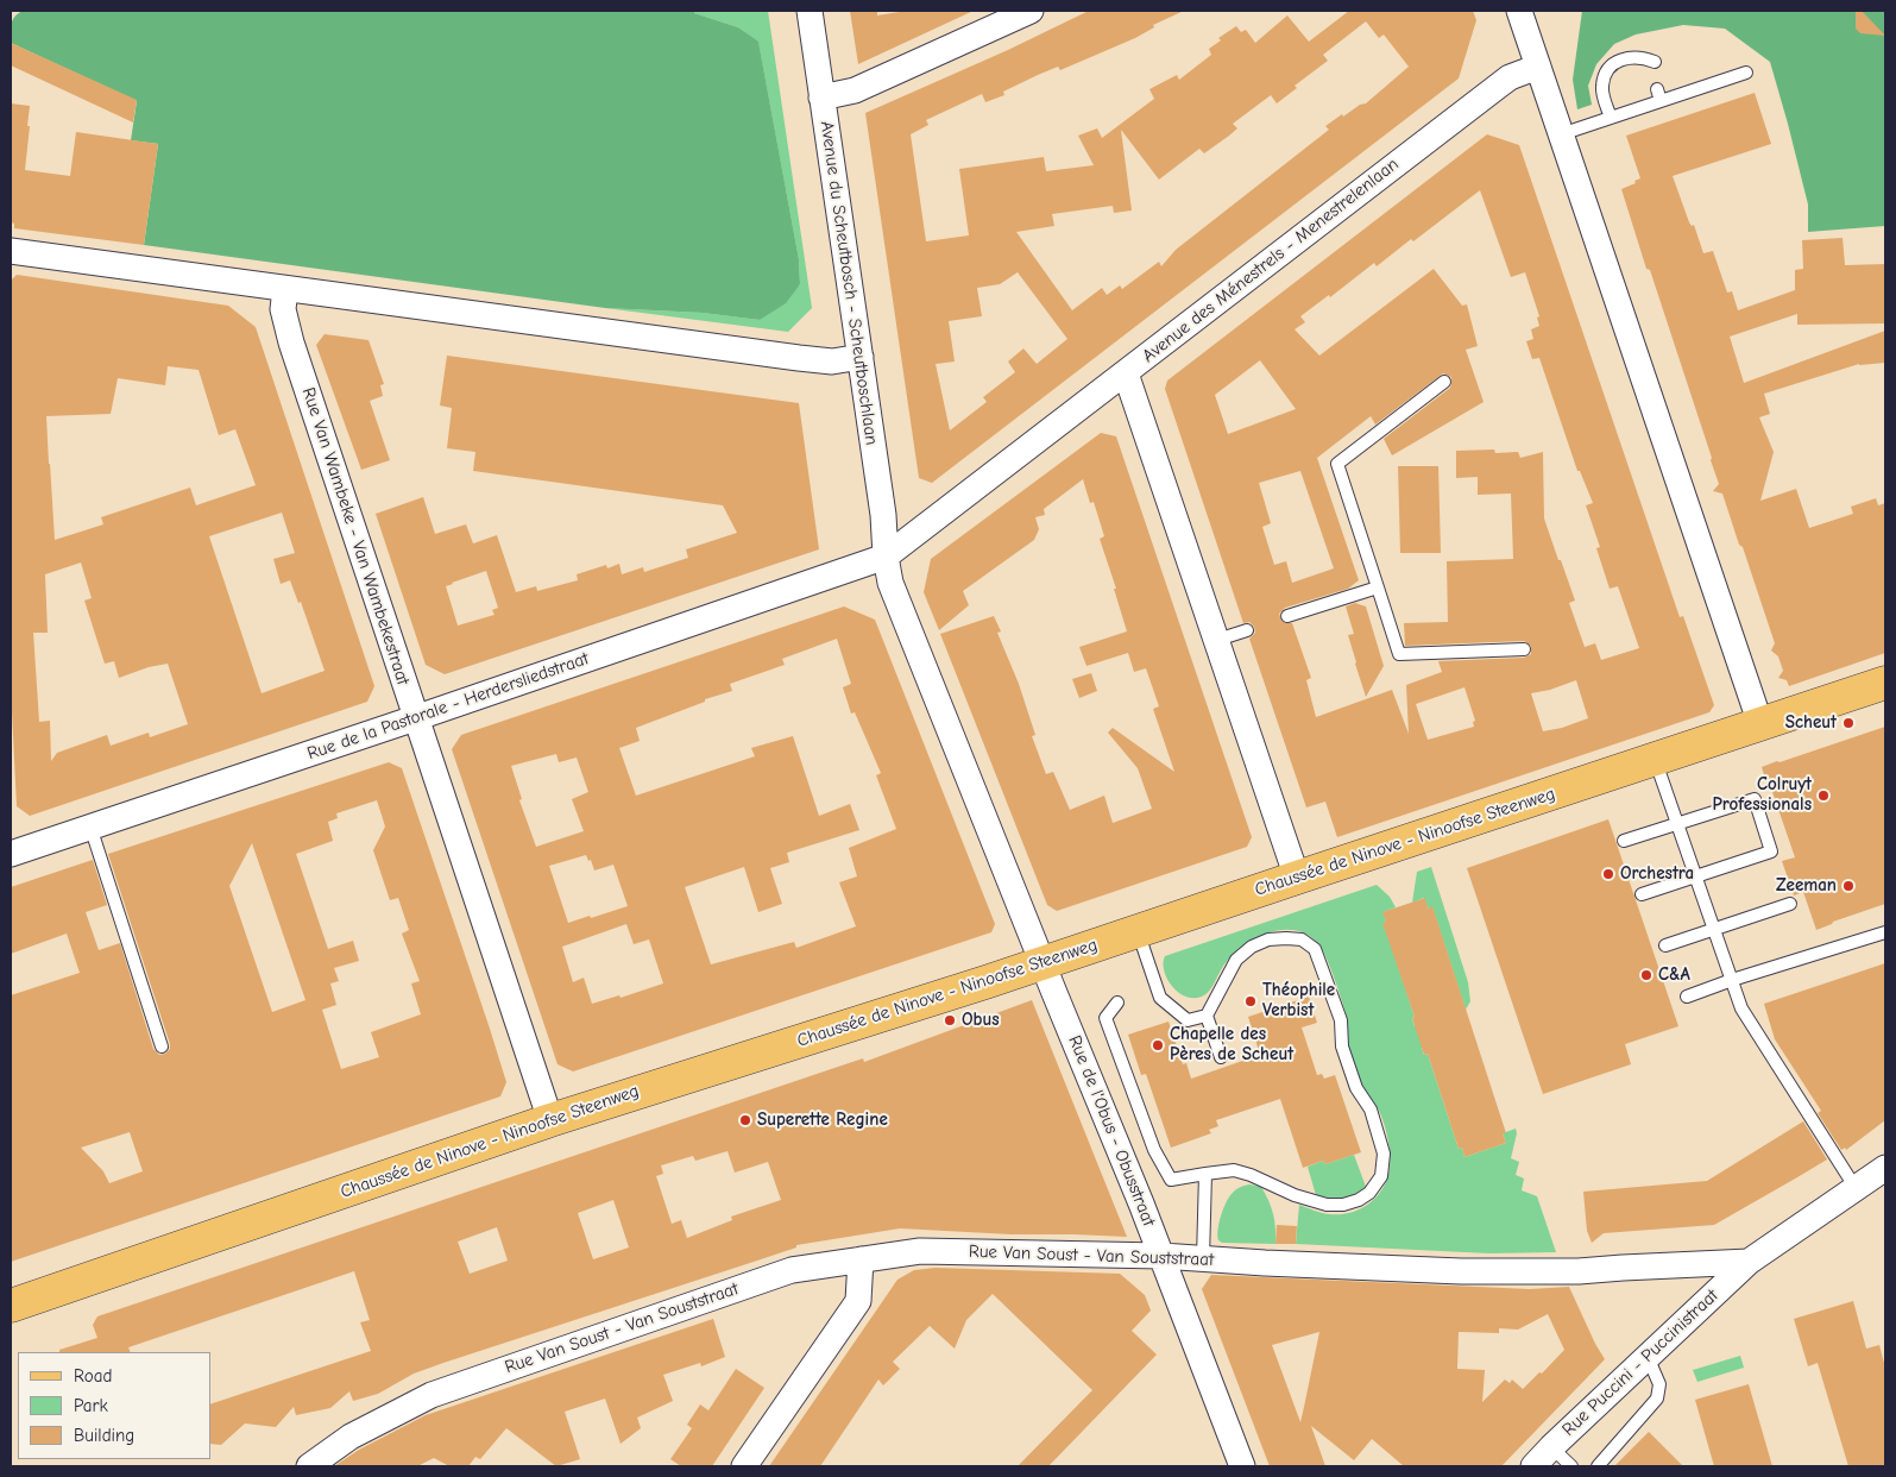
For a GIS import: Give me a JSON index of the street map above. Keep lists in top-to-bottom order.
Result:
{
  "streets": {
    "main road": ["Chaussée de Ninove - Ninoofse Steenweg"],
    "street": [
      "Avenue des Ménestrels - Menestrelenlaan",
      "Avenue du Scheutbosch - Scheutboschlaan",
      "Rue Van Wambeke - Van Wambekestraat",
      "Rue de la Pastorale - Herdersliedstraat",
      "Rue de l'Obus - Obusstraat",
      "Rue Van Soust - Van Souststraat",
      "Rue Puccini - Puccinistraat"
    ]
  },
  "crossings": [
    ["Avenue des Ménestrels - Menestrelenlaan", "Avenue du Scheutbosch - Scheutboschlaan"],
    ["Avenue des Ménestrels - Menestrelenlaan", "Rue de la Pastorale - Herdersliedstraat"],
    ["Avenue du Scheutbosch - Scheutboschlaan", "Rue de la Pastorale - Herdersliedstraat"],
    ["Avenue du Scheutbosch - Scheutboschlaan", "Chaussée de Ninove - Ninoofse Steenweg"],
    ["Avenue du Scheutbosch - Scheutboschlaan", "Rue de l'Obus - Obusstraat"],
    ["Rue Van Wambeke - Van Wambekestraat", "Rue de la Pastorale - Herdersliedstraat"],
    ["Rue Van Wambeke - Van Wambekestraat", "Chaussée de Ninove - Ninoofse Steenweg"],
    ["Chaussée de Ninove - Ninoofse Steenweg", "Rue de l'Obus - Obusstraat"],
    ["Rue de l'Obus - Obusstraat", "Rue Van Soust - Van Souststraat"],
    ["Rue Van Soust - Van Souststraat", "Rue Puccini - Puccinistraat"]
  ],
  "places": [
    "Scheut",
    "Colruyt Professionals",
    "Orchestra",
    "Zeeman",
    "C&A",
    "Théophile Verbist",
    "Obus",
    "Chapelle des Pères de Scheut",
    "Superette Regine"
  ],
  "legend": ["Road", "Park", "Building"]
}
